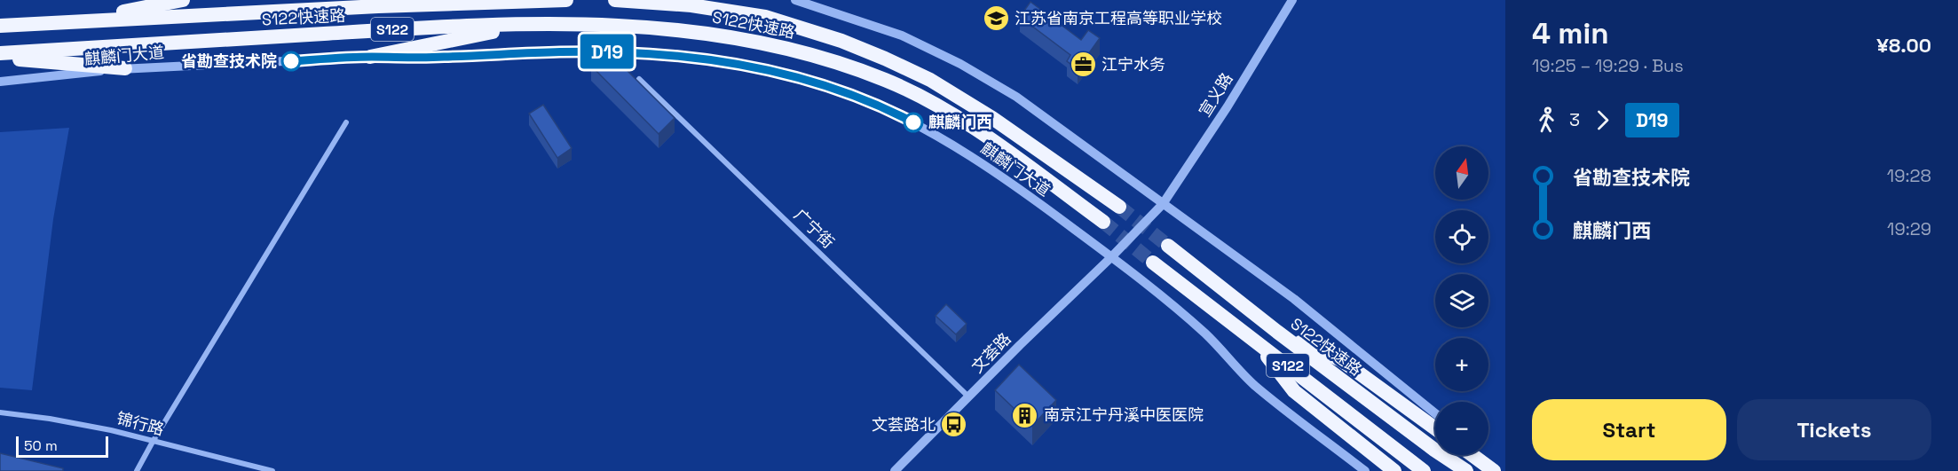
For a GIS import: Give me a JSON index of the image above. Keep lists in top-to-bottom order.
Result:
{
  "streets": {
    "highway": ["S122快速路", "S122"],
    "street": [
      "麒麟门大道",
      "宣义路",
      "广宁街",
      "文荟路",
      "锦行路"
    ]
  },
  "crossings": [
    ["麒麟门大道", "宣义路"],
    ["麒麟门大道", "文荟路"],
    ["宣义路", "文荟路"],
    ["广宁街", "文荟路"]
  ],
  "places": {
    "school or university": ["江苏省南京工程高等职业学校"],
    "other": ["省勘查技术院", "麒麟门西"],
    "office": ["江宁水务"],
    "building": ["南京江宁丹溪中医医院"],
    "bus stop": ["文荟路北"]
  },
  "lines": ["bus line D19"],
  "scale_bar": "50 m",
  "north": "top",
  "page": {
    "on_map": "D19",
    "heading": ["4 min", "19:25 – 19:29 · Bus", "¥8.00"],
    "legs": ["3", "D19"],
    "map_buttons": ["+", "−"],
    "list": [
      {
        "name": "省勘查技术院",
        "value": "19:28"
      },
      {
        "name": "麒麟门西",
        "value": "19:29"
      }
    ],
    "buttons": ["Start", "Tickets"],
    "scale": "50 m"
  }
}
